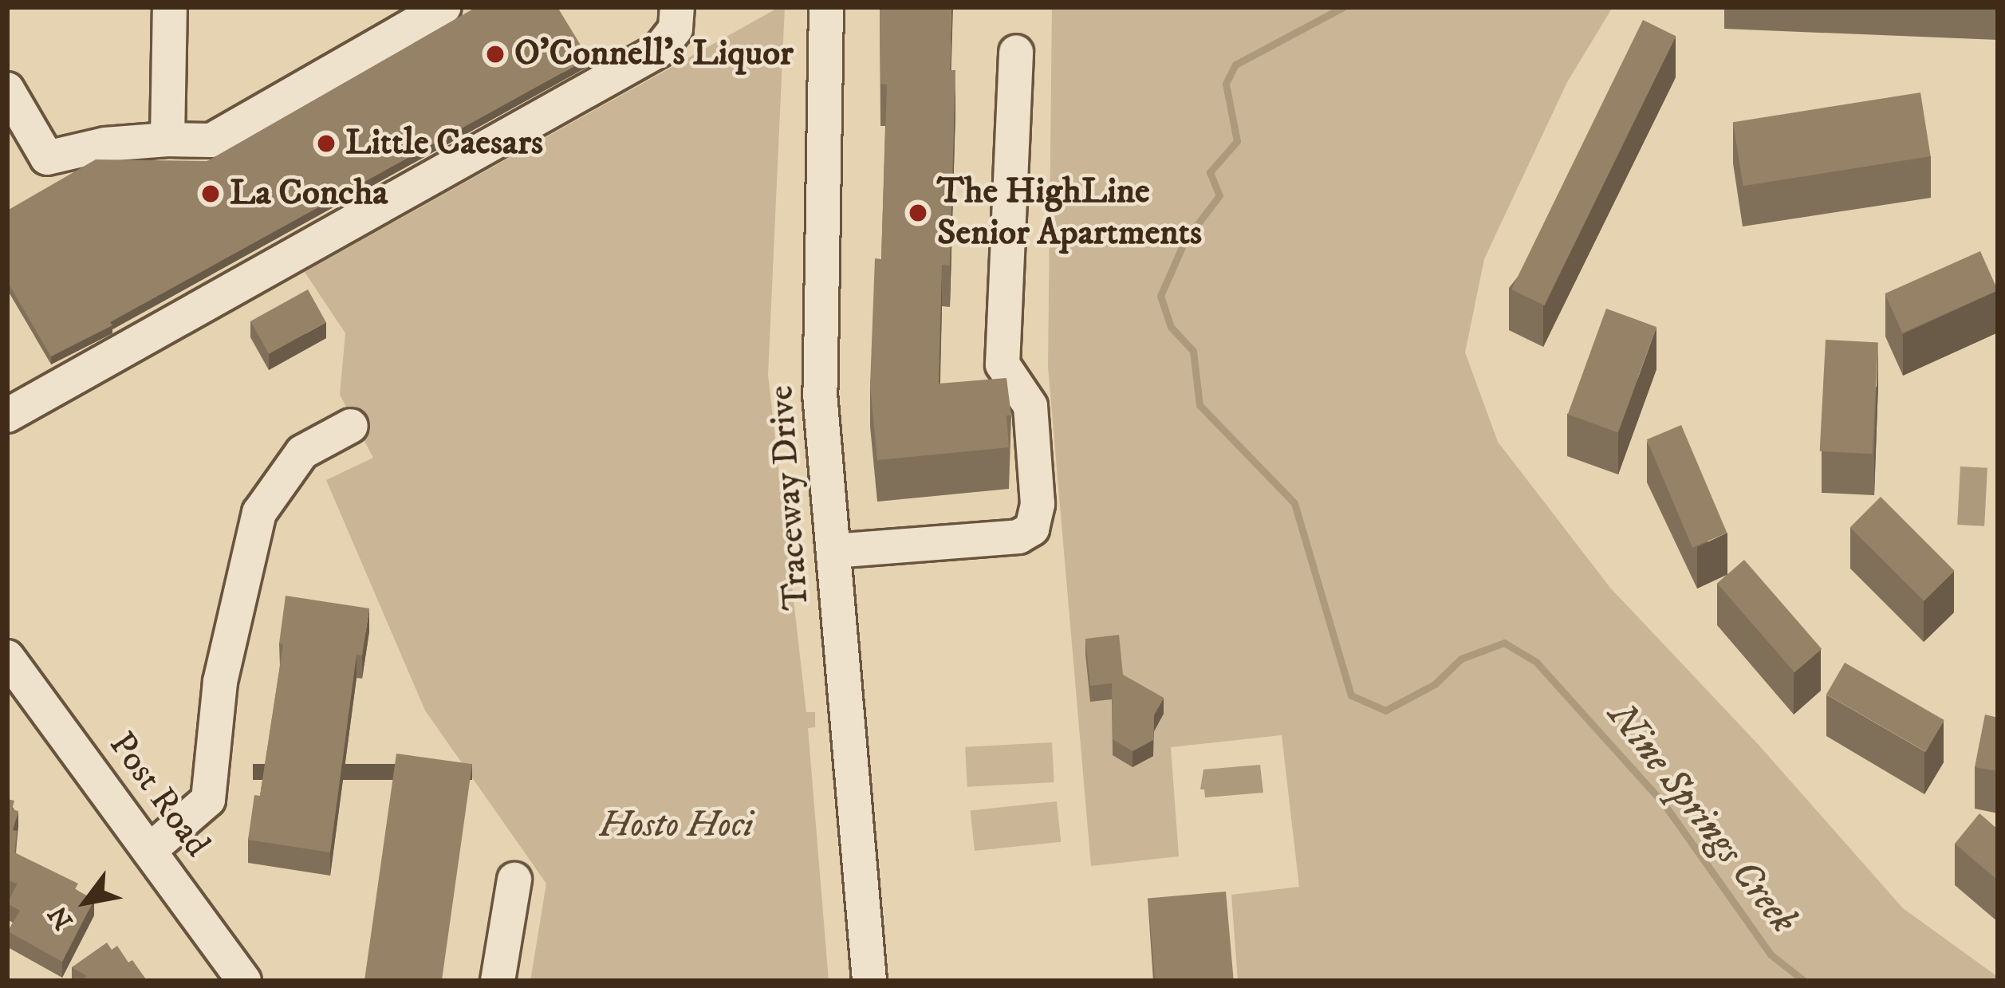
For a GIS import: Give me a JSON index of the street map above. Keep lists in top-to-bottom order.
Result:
{
  "streets": {
    "street": ["Traceway Drive", "Post Road"]
  },
  "water": ["Nine Springs Creek"],
  "parks": ["Hosto Hoci"],
  "places": [
    "O'Connell's Liquor",
    "Little Caesars",
    "La Concha",
    "The HighLine Senior Apartments"
  ],
  "north": "bottom left"
}
